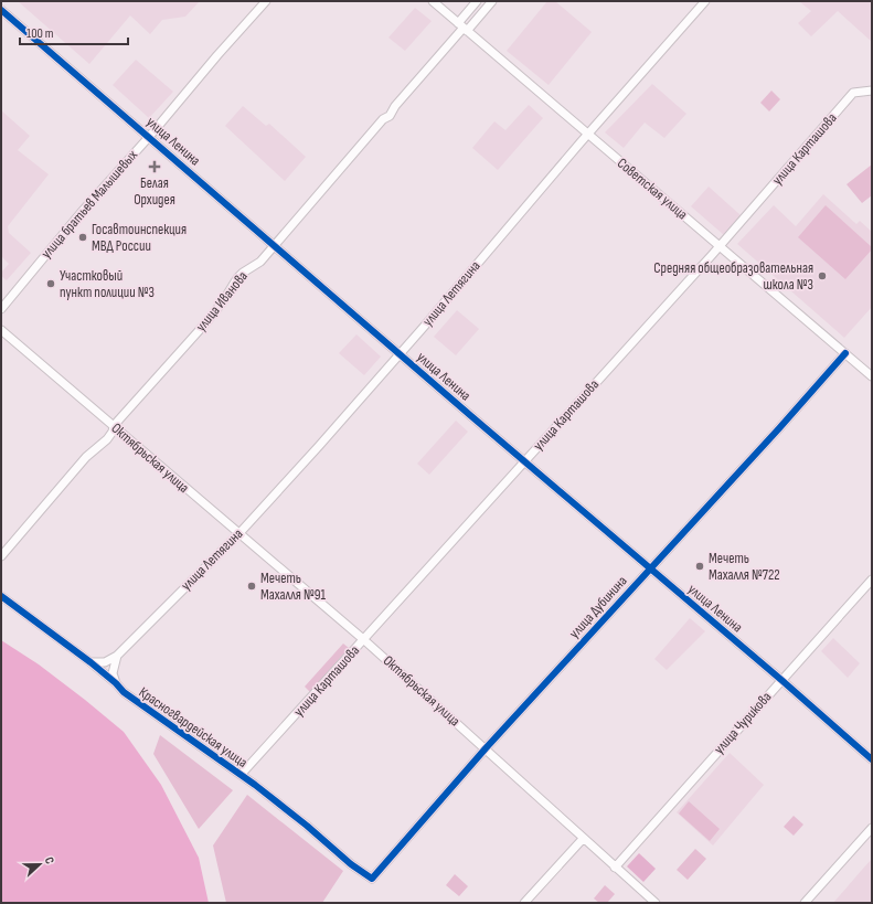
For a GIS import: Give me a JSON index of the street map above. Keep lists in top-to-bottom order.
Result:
{
  "streets": {
    "street": [
      "улица Ленина",
      "улица Карташова",
      "Советская улица",
      "улица братьев Малышевых",
      "улица Летягина",
      "улица Иванова",
      "Октябрьская улица",
      "улица Дубинина",
      "улица Чурикова",
      "Красногвардейская улица"
    ]
  },
  "crossings": [
    ["улица Ленина", "улица Карташова"],
    ["улица Ленина", "улица братьев Малышевых"],
    ["улица Ленина", "улица Летягина"],
    ["улица Ленина", "улица Иванова"],
    ["улица Ленина", "улица Дубинина"],
    ["улица Ленина", "улица Чурикова"],
    ["улица Карташова", "Советская улица"],
    ["улица Карташова", "Октябрьская улица"],
    ["улица Карташова", "Красногвардейская улица"],
    ["Советская улица", "улица Летягина"],
    ["Советская улица", "улица Иванова"],
    ["Советская улица", "улица Дубинина"],
    ["улица Летягина", "Октябрьская улица"],
    ["улица Летягина", "Красногвардейская улица"],
    ["улица Иванова", "Октябрьская улица"],
    ["Октябрьская улица", "улица Дубинина"],
    ["Октябрьская улица", "улица Чурикова"],
    ["улица Дубинина", "Красногвардейская улица"]
  ],
  "places": {
    "health": ["Белая Орхидея"],
    "other": [
      "Госавтоинспекция МВД России",
      "Средняя общеобразовательная школа №3",
      "Участковый пункт полиции №3",
      "Мечеть Махалля №722",
      "Мечеть Махалля №91"
    ]
  },
  "scale_bar": "100 m",
  "north": "right"
}
